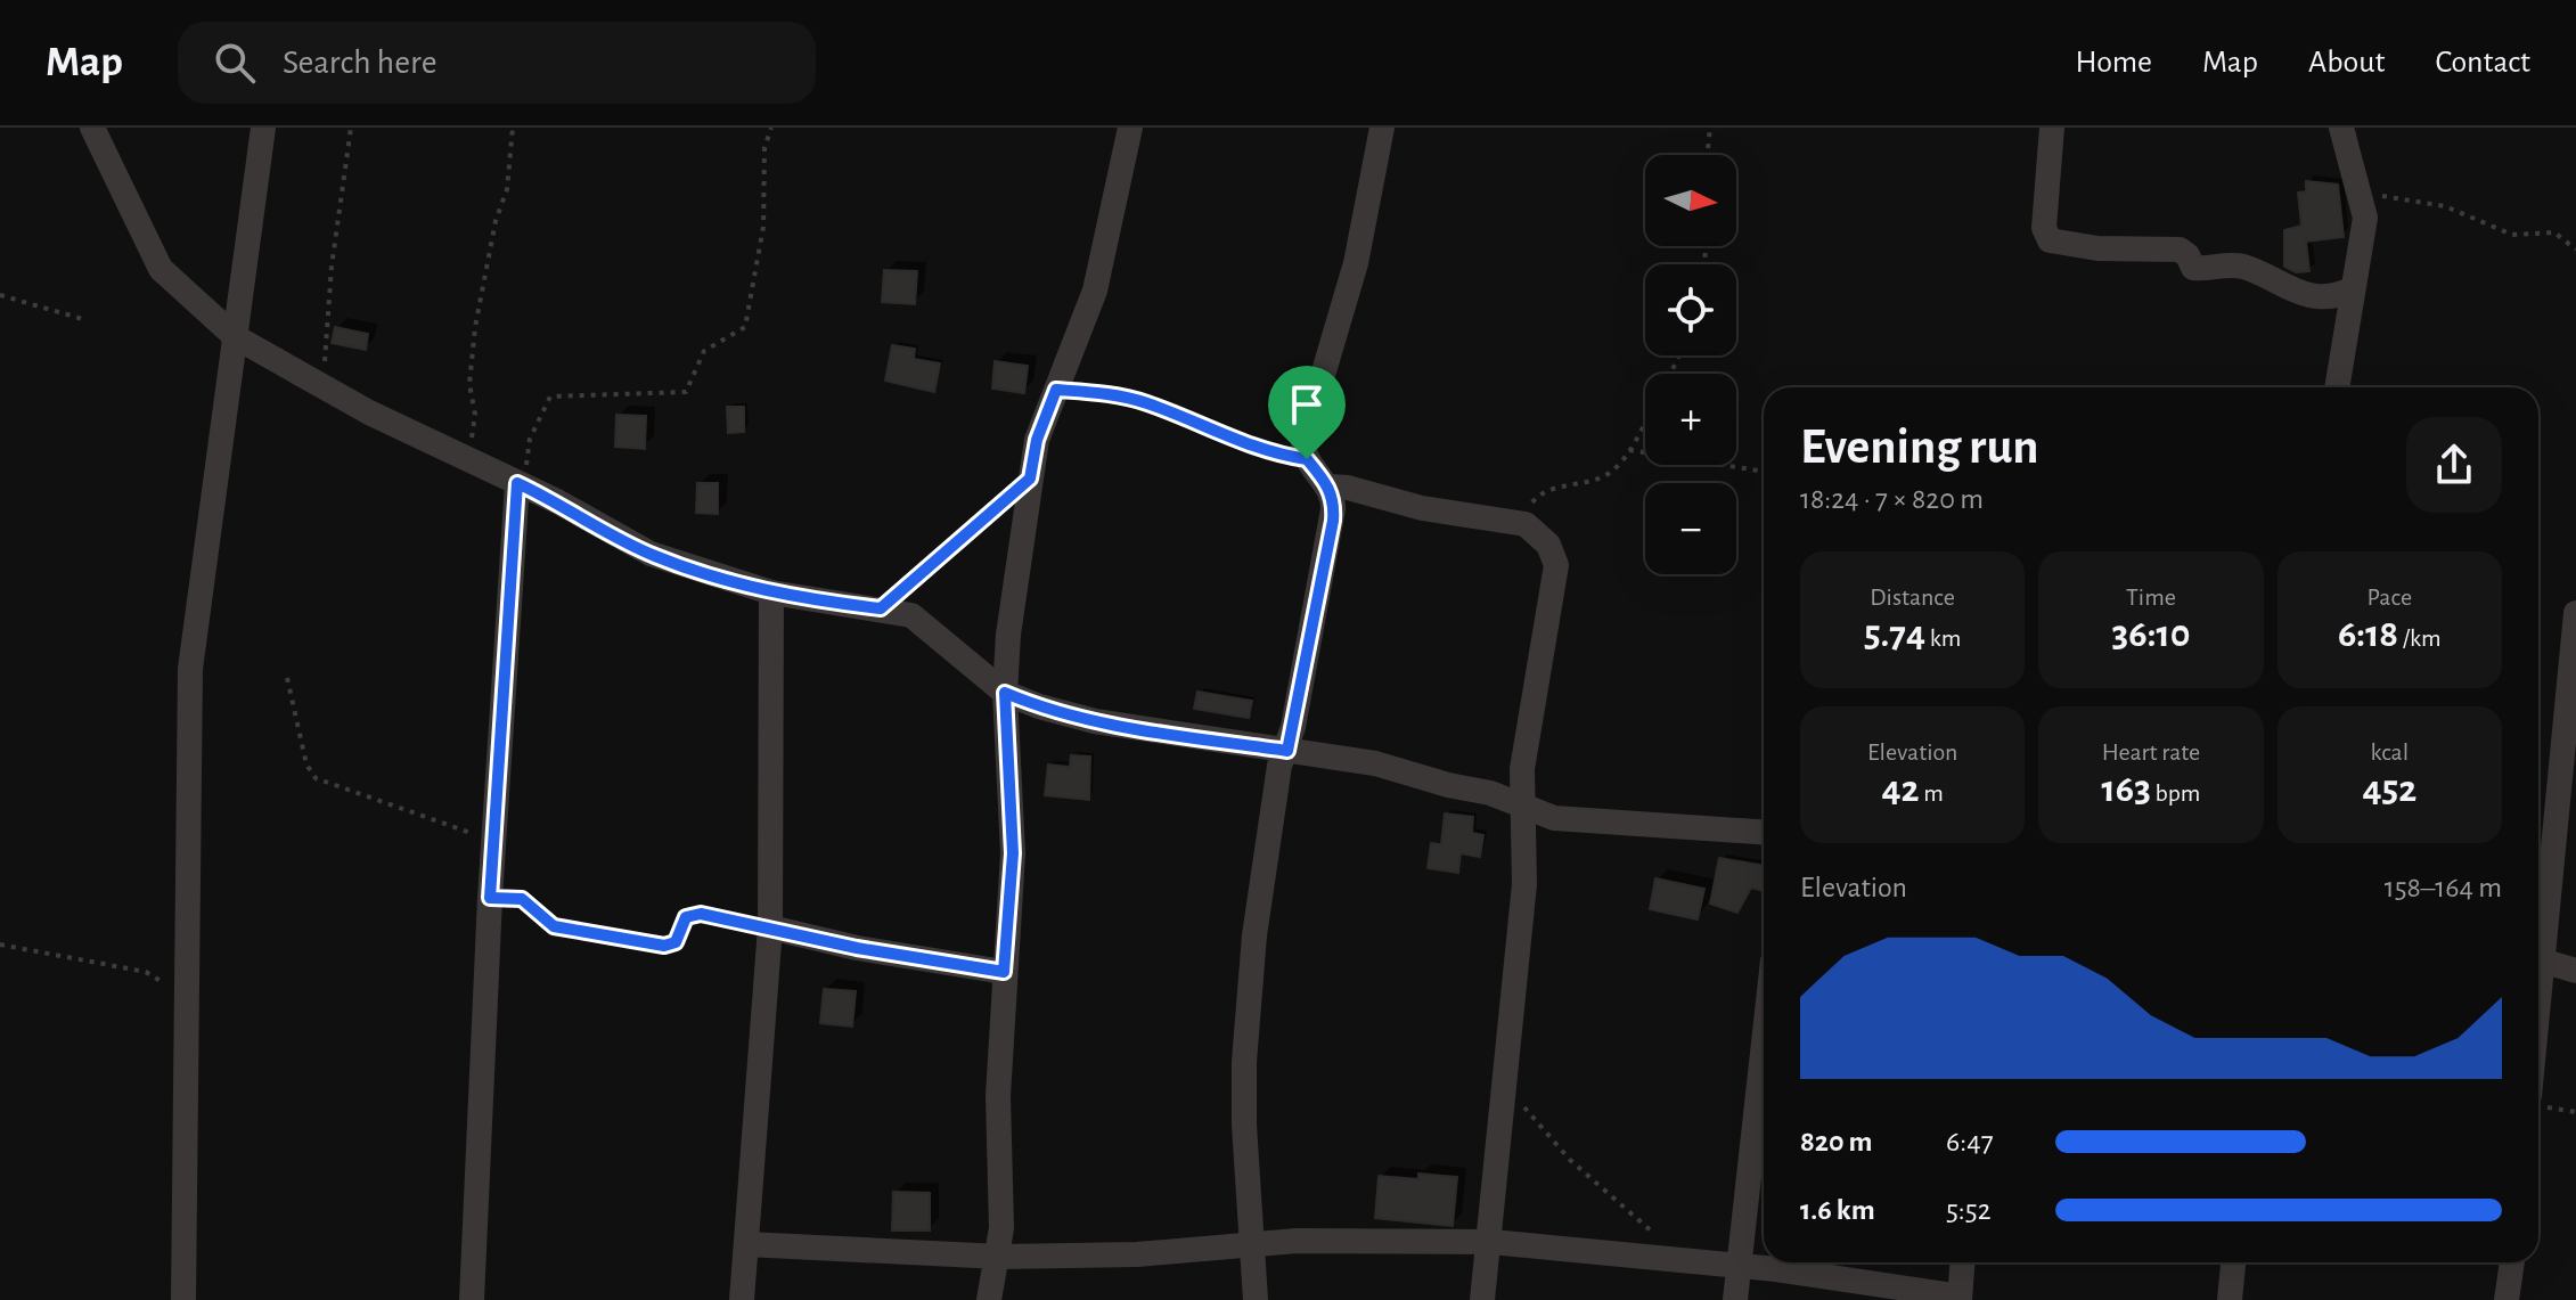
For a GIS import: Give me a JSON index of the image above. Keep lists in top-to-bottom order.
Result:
{
  "north": "right",
  "page": {
    "header": "Map",
    "search": "Search here",
    "nav": [
      "Home",
      "Map",
      "About",
      "Contact"
    ],
    "map_buttons": ["+", "−"],
    "heading": ["Evening run", "18:24 · 7 × 820 m"],
    "stats": [
      ["Distance", "5.74 km"],
      ["Time", "36:10"],
      ["Pace", "6:18 /km"],
      ["Elevation", "42 m"],
      ["Heart rate", "163 bpm"],
      ["kcal", "452"]
    ],
    "chart": ["Elevation", "158–164 m"],
    "list": [
      {
        "name": "820 m",
        "note": "6:47"
      },
      {
        "name": "1.6 km",
        "note": "5:52"
      }
    ]
  }
}
